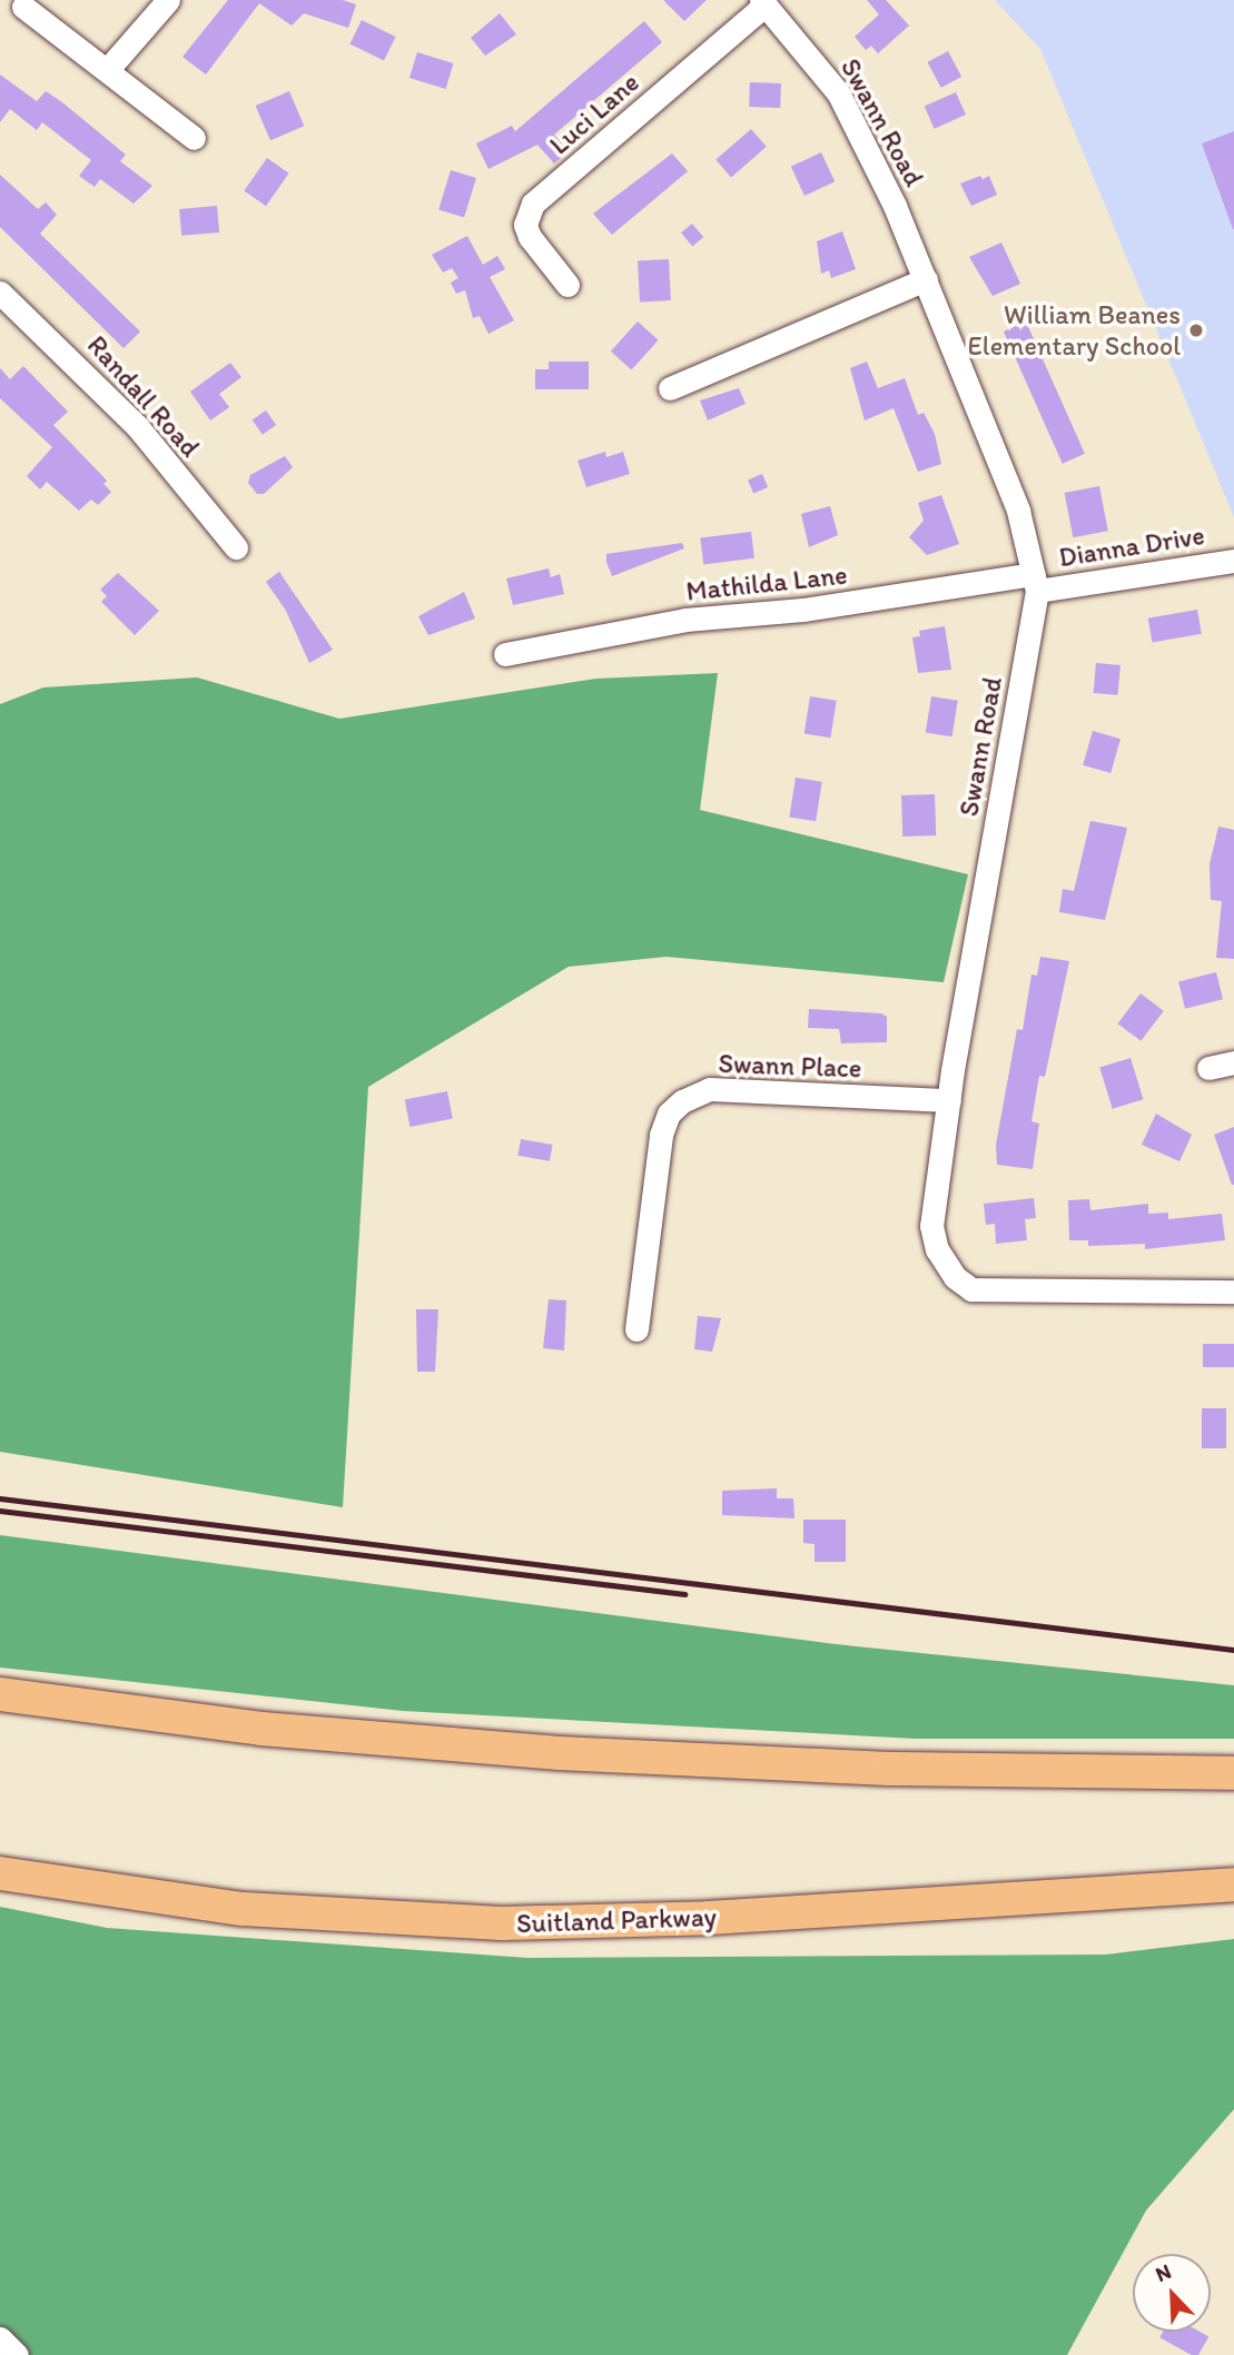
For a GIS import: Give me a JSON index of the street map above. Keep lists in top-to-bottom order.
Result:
{
  "streets": {
    "highway": ["Suitland Parkway"],
    "street": [
      "Luci Lane",
      "Swann Road",
      "Randall Road",
      "Dianna Drive",
      "Mathilda Lane",
      "Swann Place"
    ]
  },
  "crossings": [
    ["Luci Lane", "Swann Road"],
    ["Swann Road", "Dianna Drive"],
    ["Swann Road", "Mathilda Lane"],
    ["Swann Road", "Swann Place"],
    ["Dianna Drive", "Mathilda Lane"]
  ],
  "places": ["William Beanes Elementary School"],
  "north": "top left"
}
